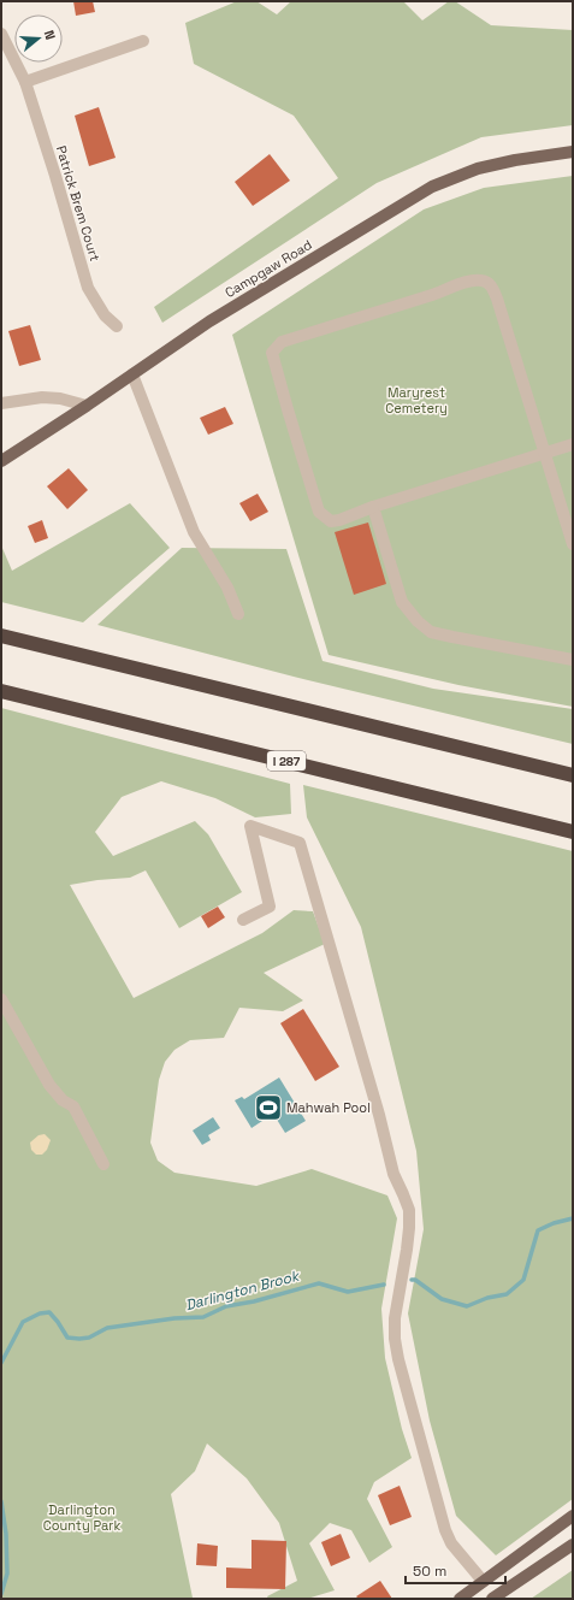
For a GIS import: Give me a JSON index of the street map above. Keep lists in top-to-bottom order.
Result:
{
  "streets": {
    "highway": ["I 287"],
    "main road": ["Campgaw Road"],
    "street": ["Patrick Brem Court"]
  },
  "water": ["Darlington Brook"],
  "parks": ["Maryrest Cemetery", "Darlington County Park"],
  "places": {
    "sports": ["Mahwah Pool"]
  },
  "scale_bar": "50 m",
  "north": "right"
}
